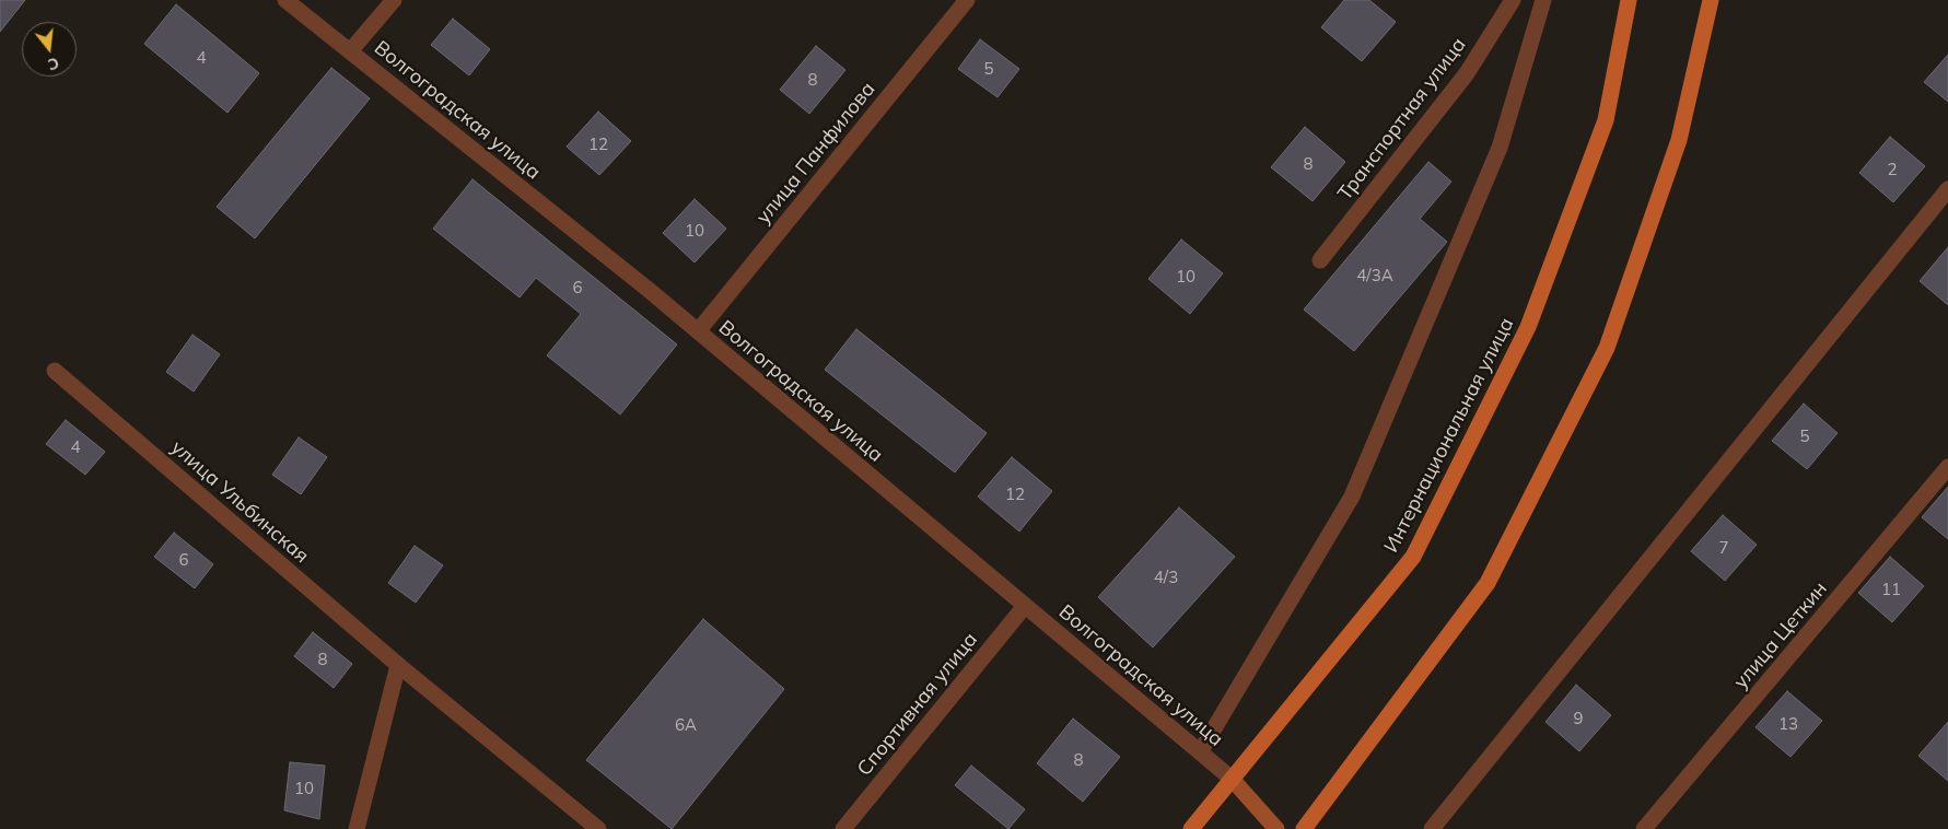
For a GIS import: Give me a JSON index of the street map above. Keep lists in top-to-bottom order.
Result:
{
  "streets": {
    "main road": ["Интернациональная улица"],
    "street": [
      "Волгоградская улица",
      "Транспортная улица",
      "улица Панфилова",
      "улица Ульбинская",
      "улица Цеткин",
      "Спортивная улица"
    ]
  },
  "crossings": [
    ["Волгоградская улица", "улица Панфилова"],
    ["Волгоградская улица", "Интернациональная улица"],
    ["Волгоградская улица", "Спортивная улица"]
  ],
  "house_numbers": [
    "4",
    "5",
    "8",
    "12",
    "8",
    "2",
    "10",
    "4/3А",
    "10",
    "6",
    "5",
    "4",
    "12",
    "7",
    "6",
    "4/3",
    "11",
    "8",
    "9",
    "13",
    "6А",
    "8",
    "10"
  ],
  "north": "bottom"
}
